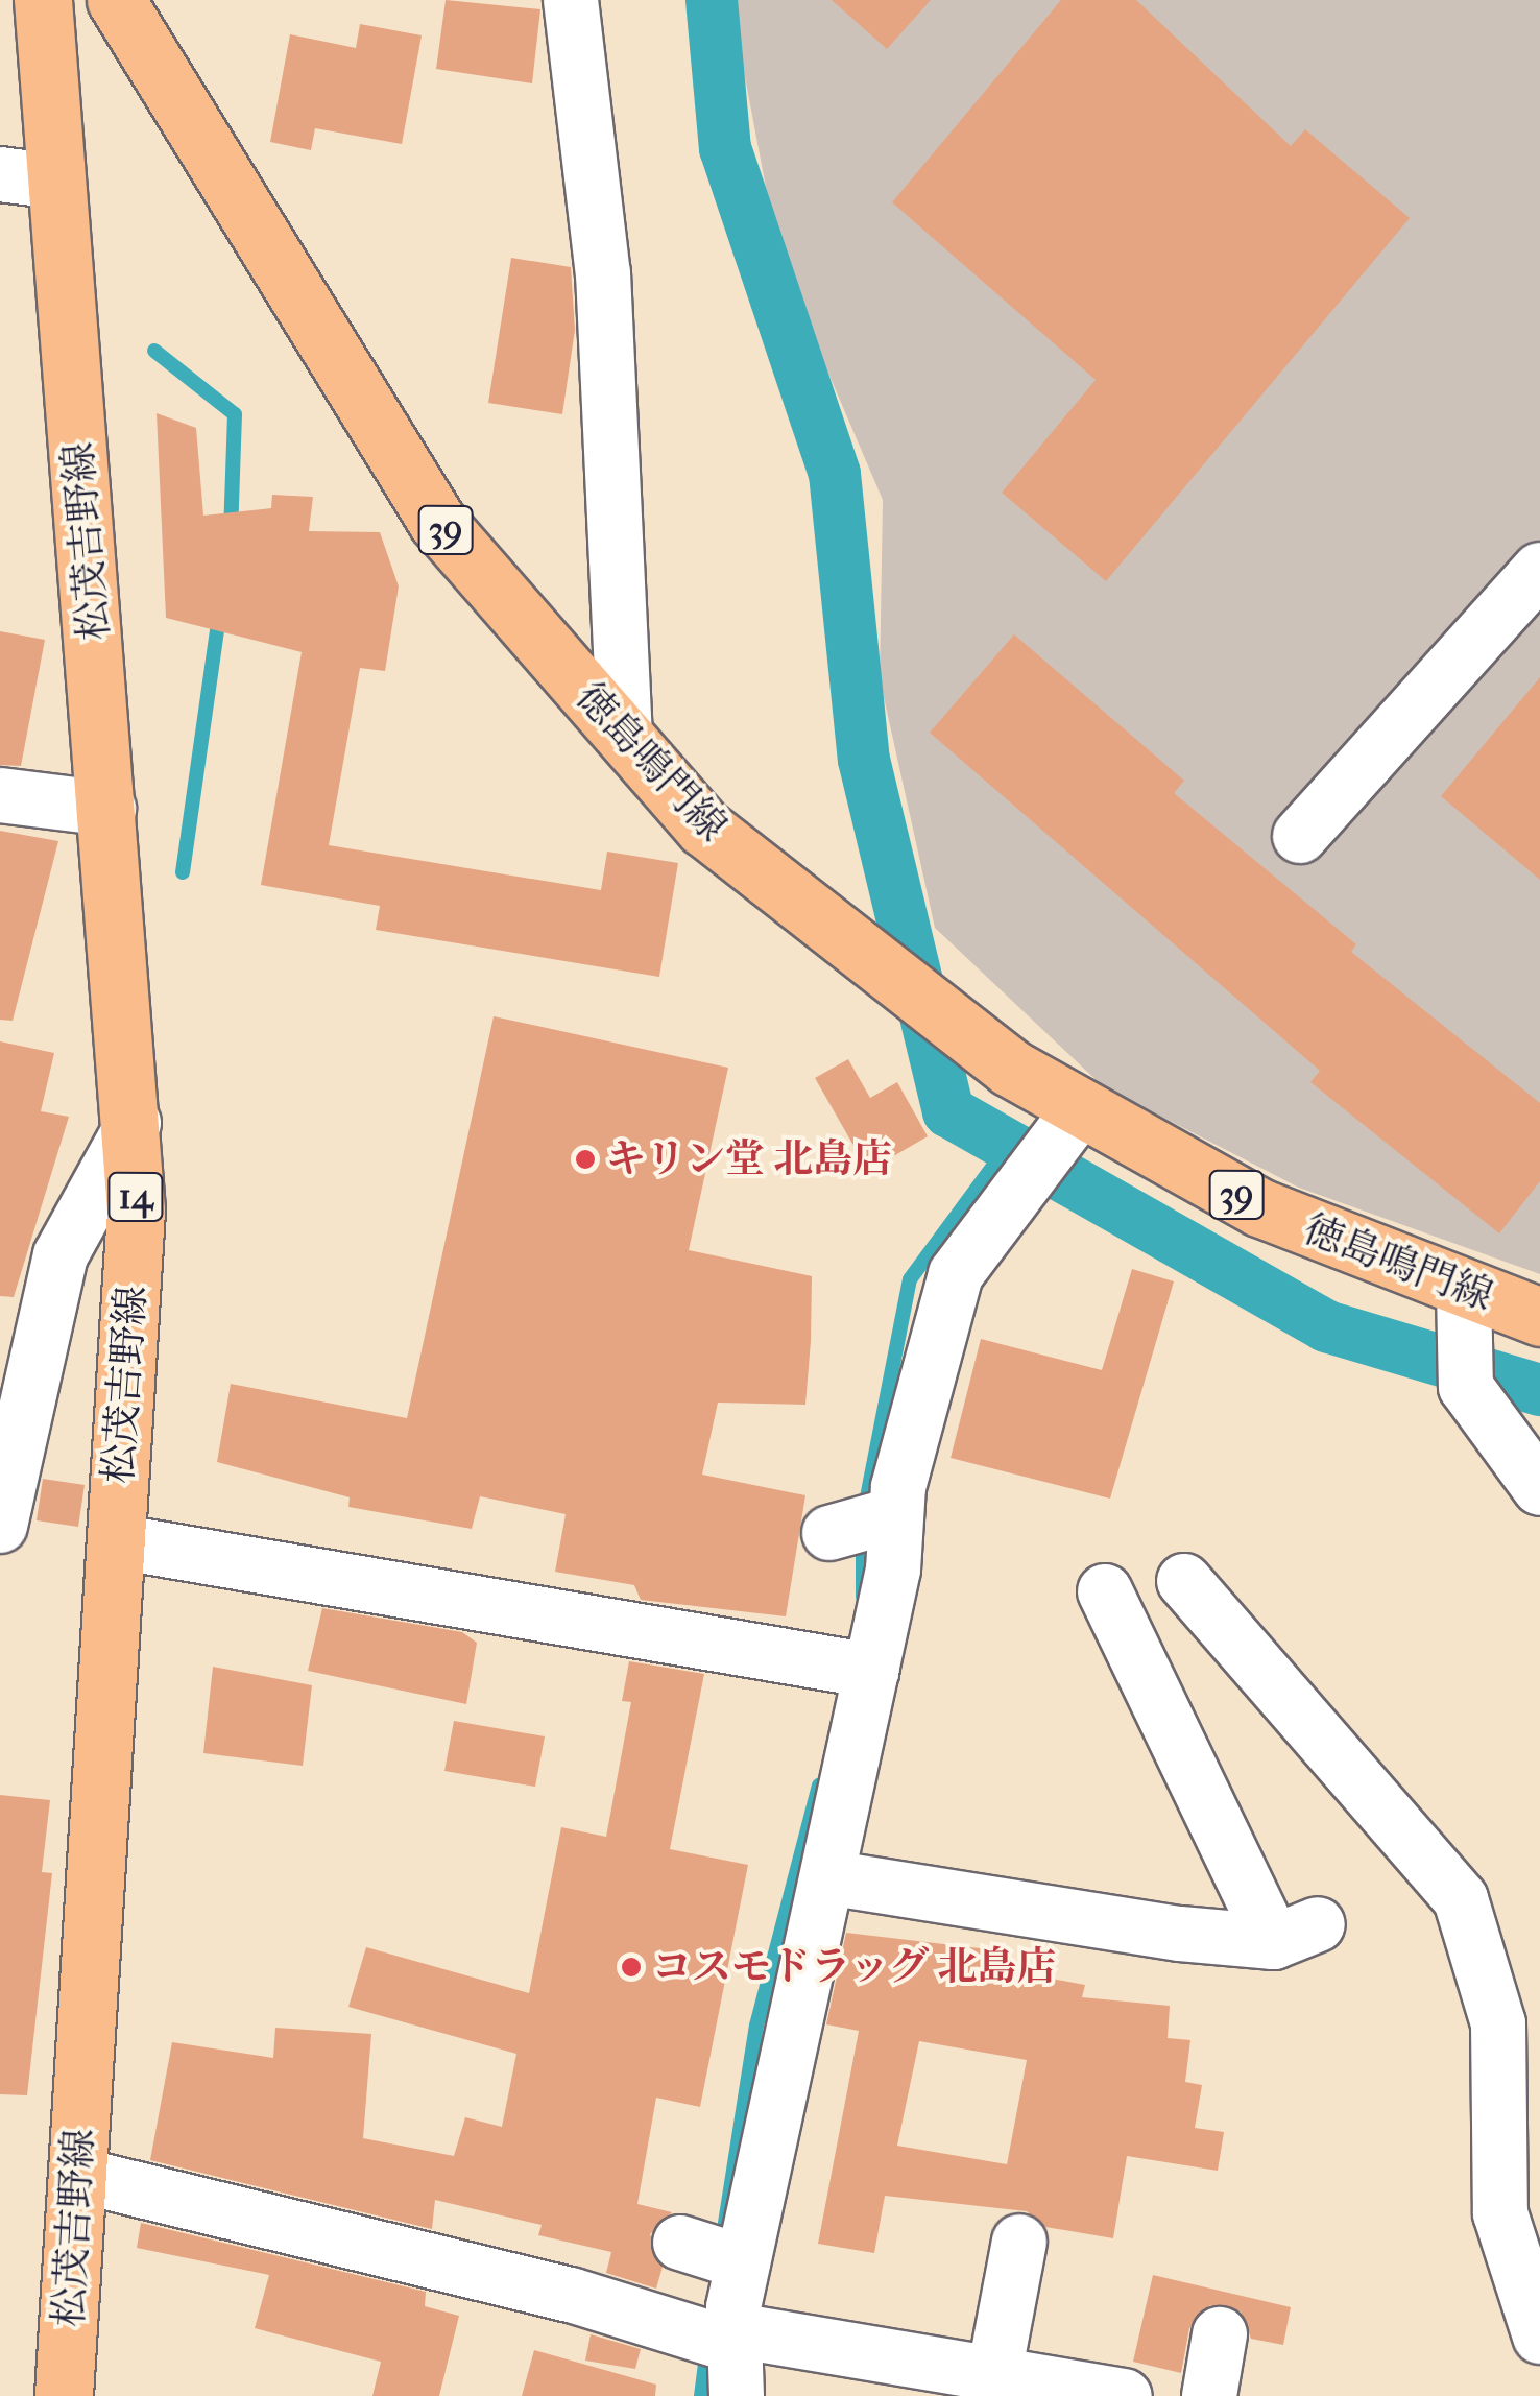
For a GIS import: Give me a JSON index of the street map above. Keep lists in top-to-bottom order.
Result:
{
  "streets": {
    "main road": [
      "39",
      "松茂吉野線",
      "徳島鳴門線",
      "14"
    ]
  },
  "places": ["キリン堂 北島店", "コスモドラッグ 北島店"]
}
